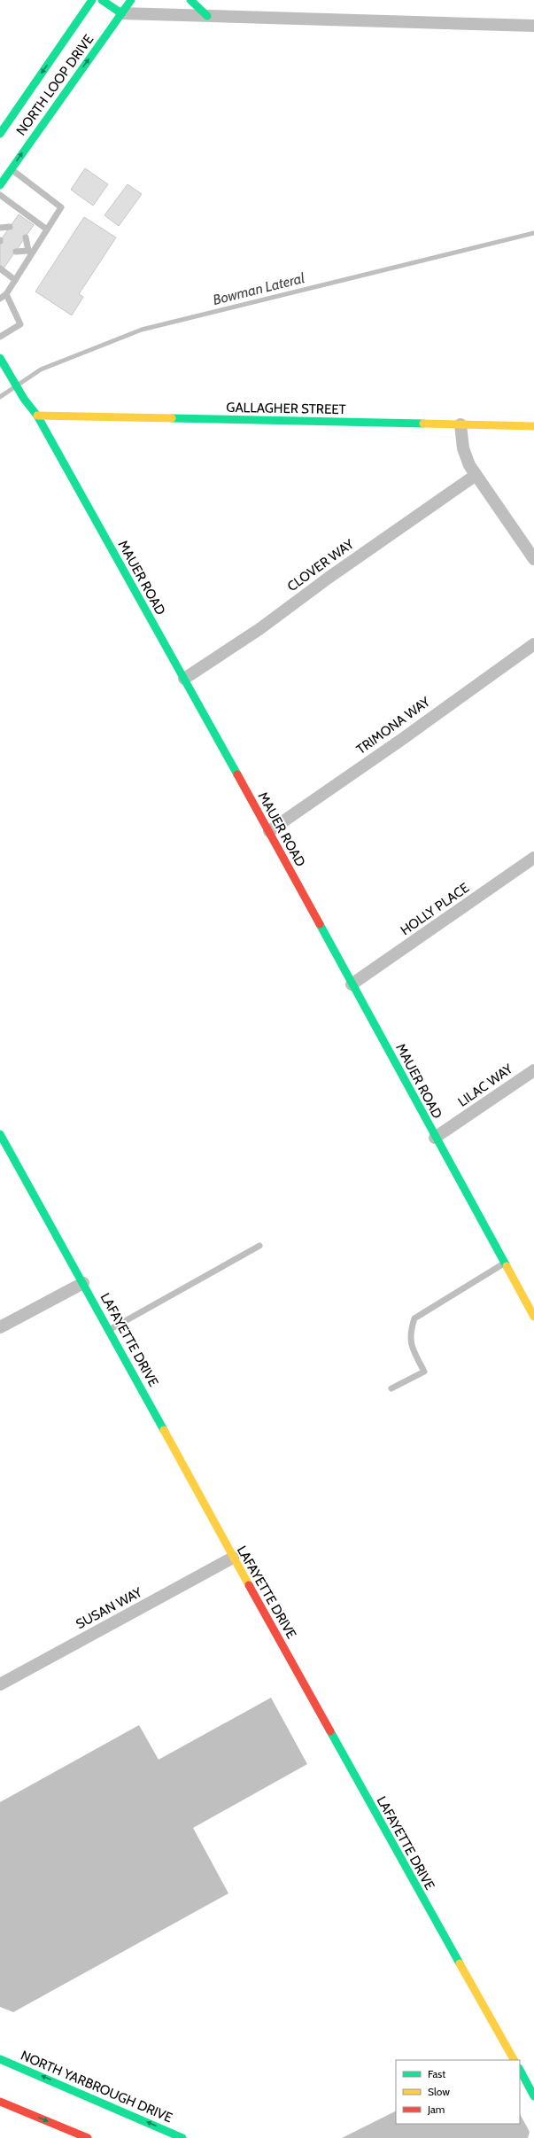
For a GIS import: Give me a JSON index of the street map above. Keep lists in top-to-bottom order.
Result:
{
  "streets": {
    "street": [
      "NORTH LOOP DRIVE",
      "GALLAGHER STREET",
      "CLOVER WAY",
      "MAUER ROAD",
      "TRIMONA WAY",
      "HOLLY PLACE",
      "LILAC WAY",
      "LAFAYETTE DRIVE",
      "SUSAN WAY",
      "NORTH YARBROUGH DRIVE"
    ]
  },
  "crossings": [
    ["GALLAGHER STREET", "MAUER ROAD"],
    ["CLOVER WAY", "MAUER ROAD"],
    ["MAUER ROAD", "TRIMONA WAY"],
    ["MAUER ROAD", "HOLLY PLACE"],
    ["MAUER ROAD", "LILAC WAY"],
    ["LAFAYETTE DRIVE", "SUSAN WAY"]
  ],
  "water": ["Bowman Lateral"],
  "legend": ["Fast", "Slow", "Jam"]
}
